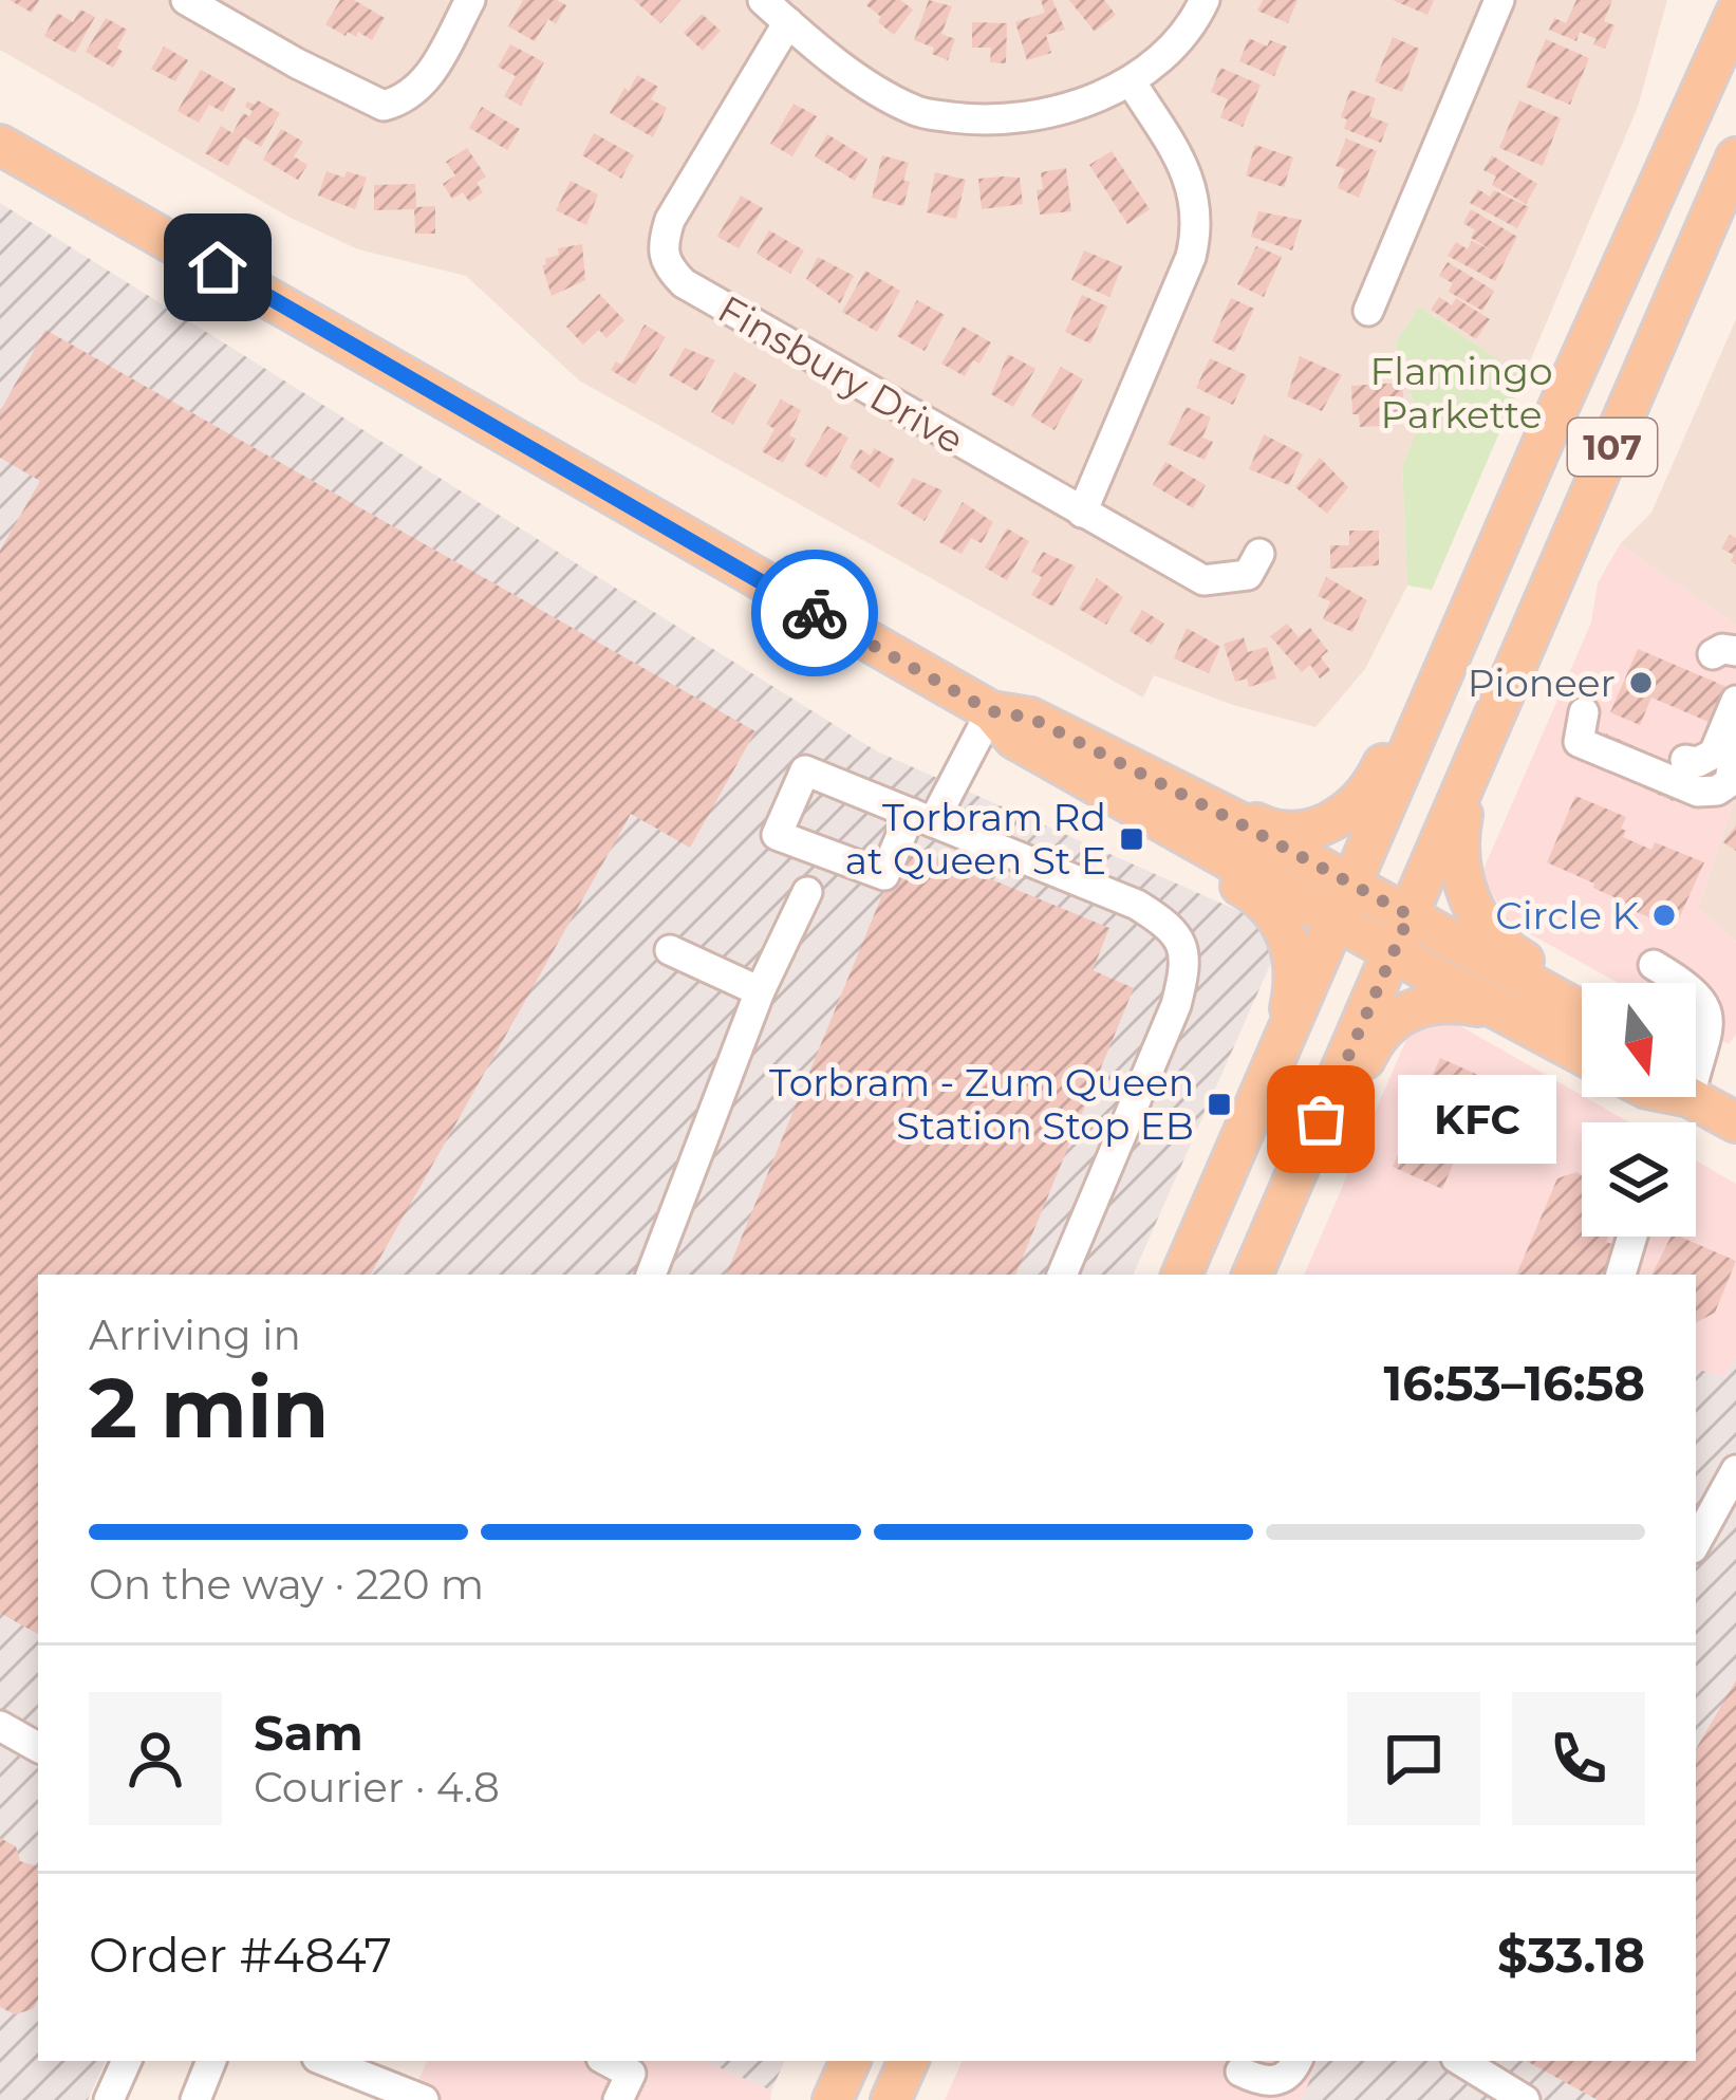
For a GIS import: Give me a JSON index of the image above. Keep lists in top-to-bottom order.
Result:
{
  "streets": {
    "main road": ["107"],
    "street": ["Finsbury Drive"]
  },
  "parks": ["Flamingo Parkette"],
  "places": {
    "other": ["Pioneer", "Circle K", "KFC"],
    "transit": ["Torbram Rd at Queen St E", "Torbram - Zum Queen Station Stop EB"]
  },
  "north": "bottom",
  "page": {
    "bubble": "KFC",
    "heading": ["2 min", "Arriving in", "16:53–16:58"],
    "panel": [
      "Sam",
      "Courier · 4.8",
      "Order #4847",
      "$33.18"
    ],
    "bar": "On the way · 220 m"
  }
}
